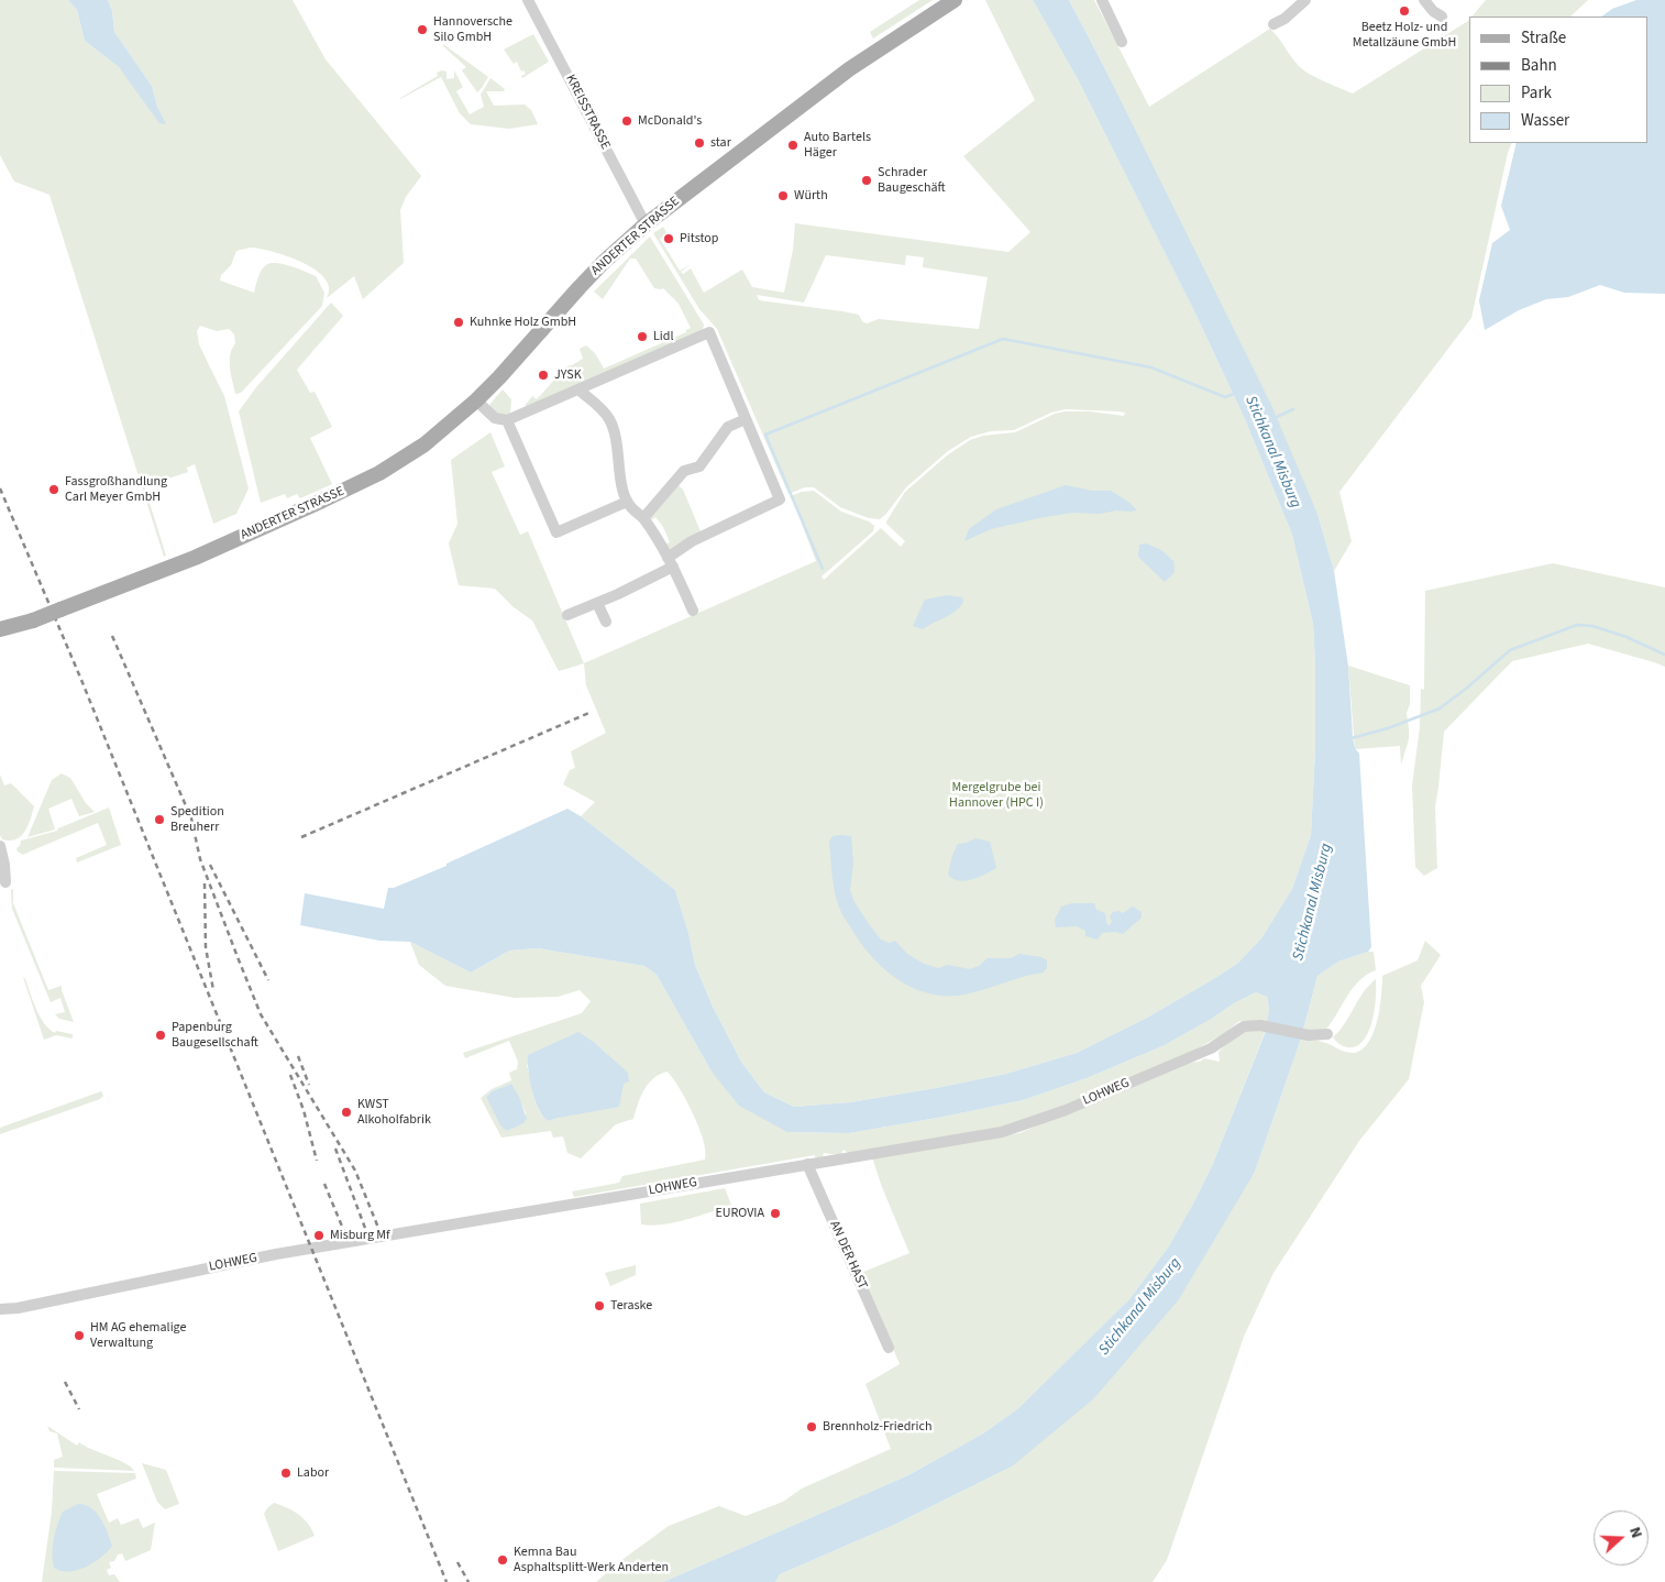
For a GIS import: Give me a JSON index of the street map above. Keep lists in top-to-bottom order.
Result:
{
  "streets": {
    "main road": ["ANDERTER STRASSE"],
    "street": ["KREISSTRASSE", "LOHWEG", "AN DER HAST"]
  },
  "crossings": [
    ["KREISSTRASSE", "ANDERTER STRASSE"],
    ["LOHWEG", "AN DER HAST"]
  ],
  "water": ["Stichkanal Misburg"],
  "parks": ["Mergelgrube bei Hannover (HPC I)"],
  "places": [
    "Beetz Holz- und Metallzäune GmbH",
    "Hannoversche Silo GmbH",
    "McDonald's",
    "star",
    "Auto Bartels Häger",
    "Schrader Baugeschäft",
    "Würth",
    "Pitstop",
    "Kuhnke Holz GmbH",
    "Lidl",
    "JYSK",
    "Fassgroßhandlung Carl Meyer GmbH",
    "Spedition Breuherr",
    "Papenburg Baugesellschaft",
    "KWST Alkoholfabrik",
    "EUROVIA",
    "Misburg Mf",
    "Teraske",
    "HM AG ehemalige Verwaltung",
    "Brennholz-Friedrich",
    "Labor",
    "Kemna Bau Asphaltsplitt-Werk Anderten"
  ],
  "legend": [
    "Straße",
    "Bahn",
    "Park",
    "Wasser"
  ],
  "north": "right"
}
